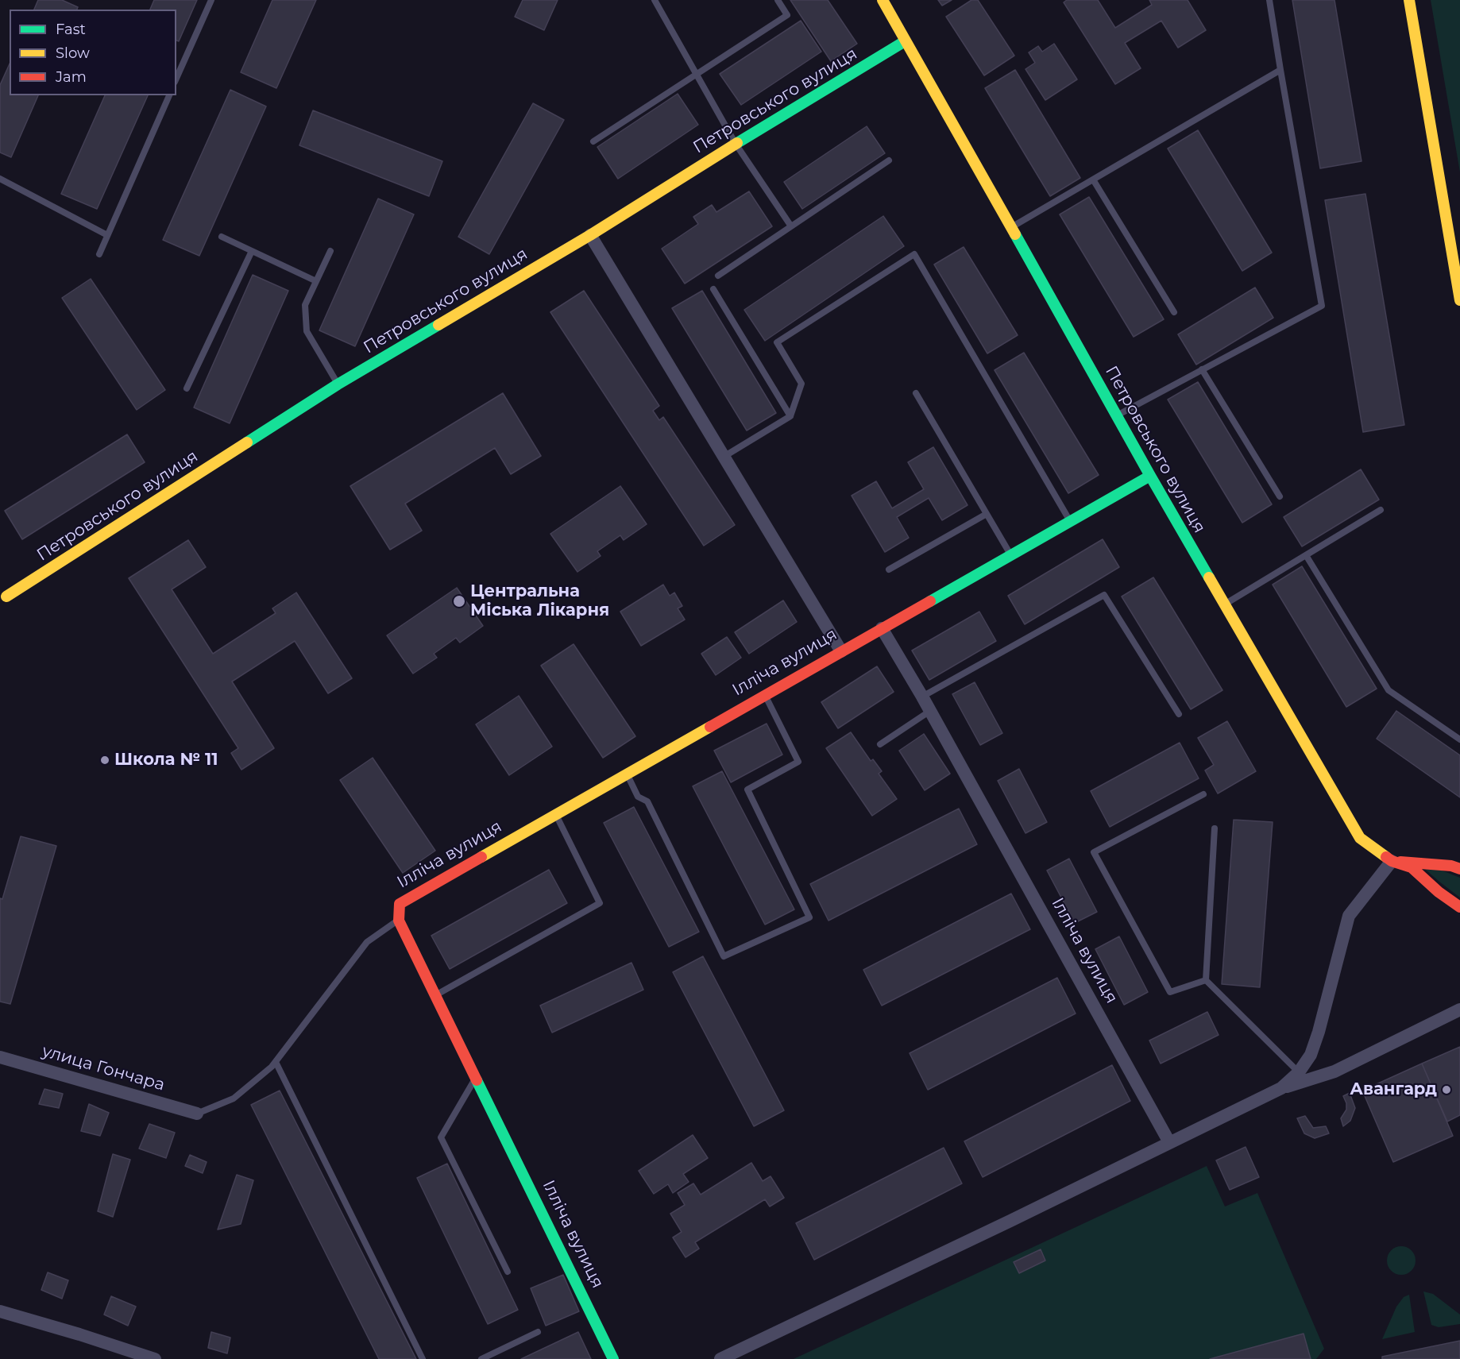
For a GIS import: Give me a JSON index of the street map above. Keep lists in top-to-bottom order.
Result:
{
  "streets": {
    "street": ["Петровського вулиця", "Ілліча вулиця", "улица Гончара"]
  },
  "crossings": [
    ["Петровського вулиця", "Ілліча вулиця"]
  ],
  "places": ["Центральна Міська Лікарня", "Школа № 11", "Авангард"],
  "legend": ["Fast", "Slow", "Jam"]
}
